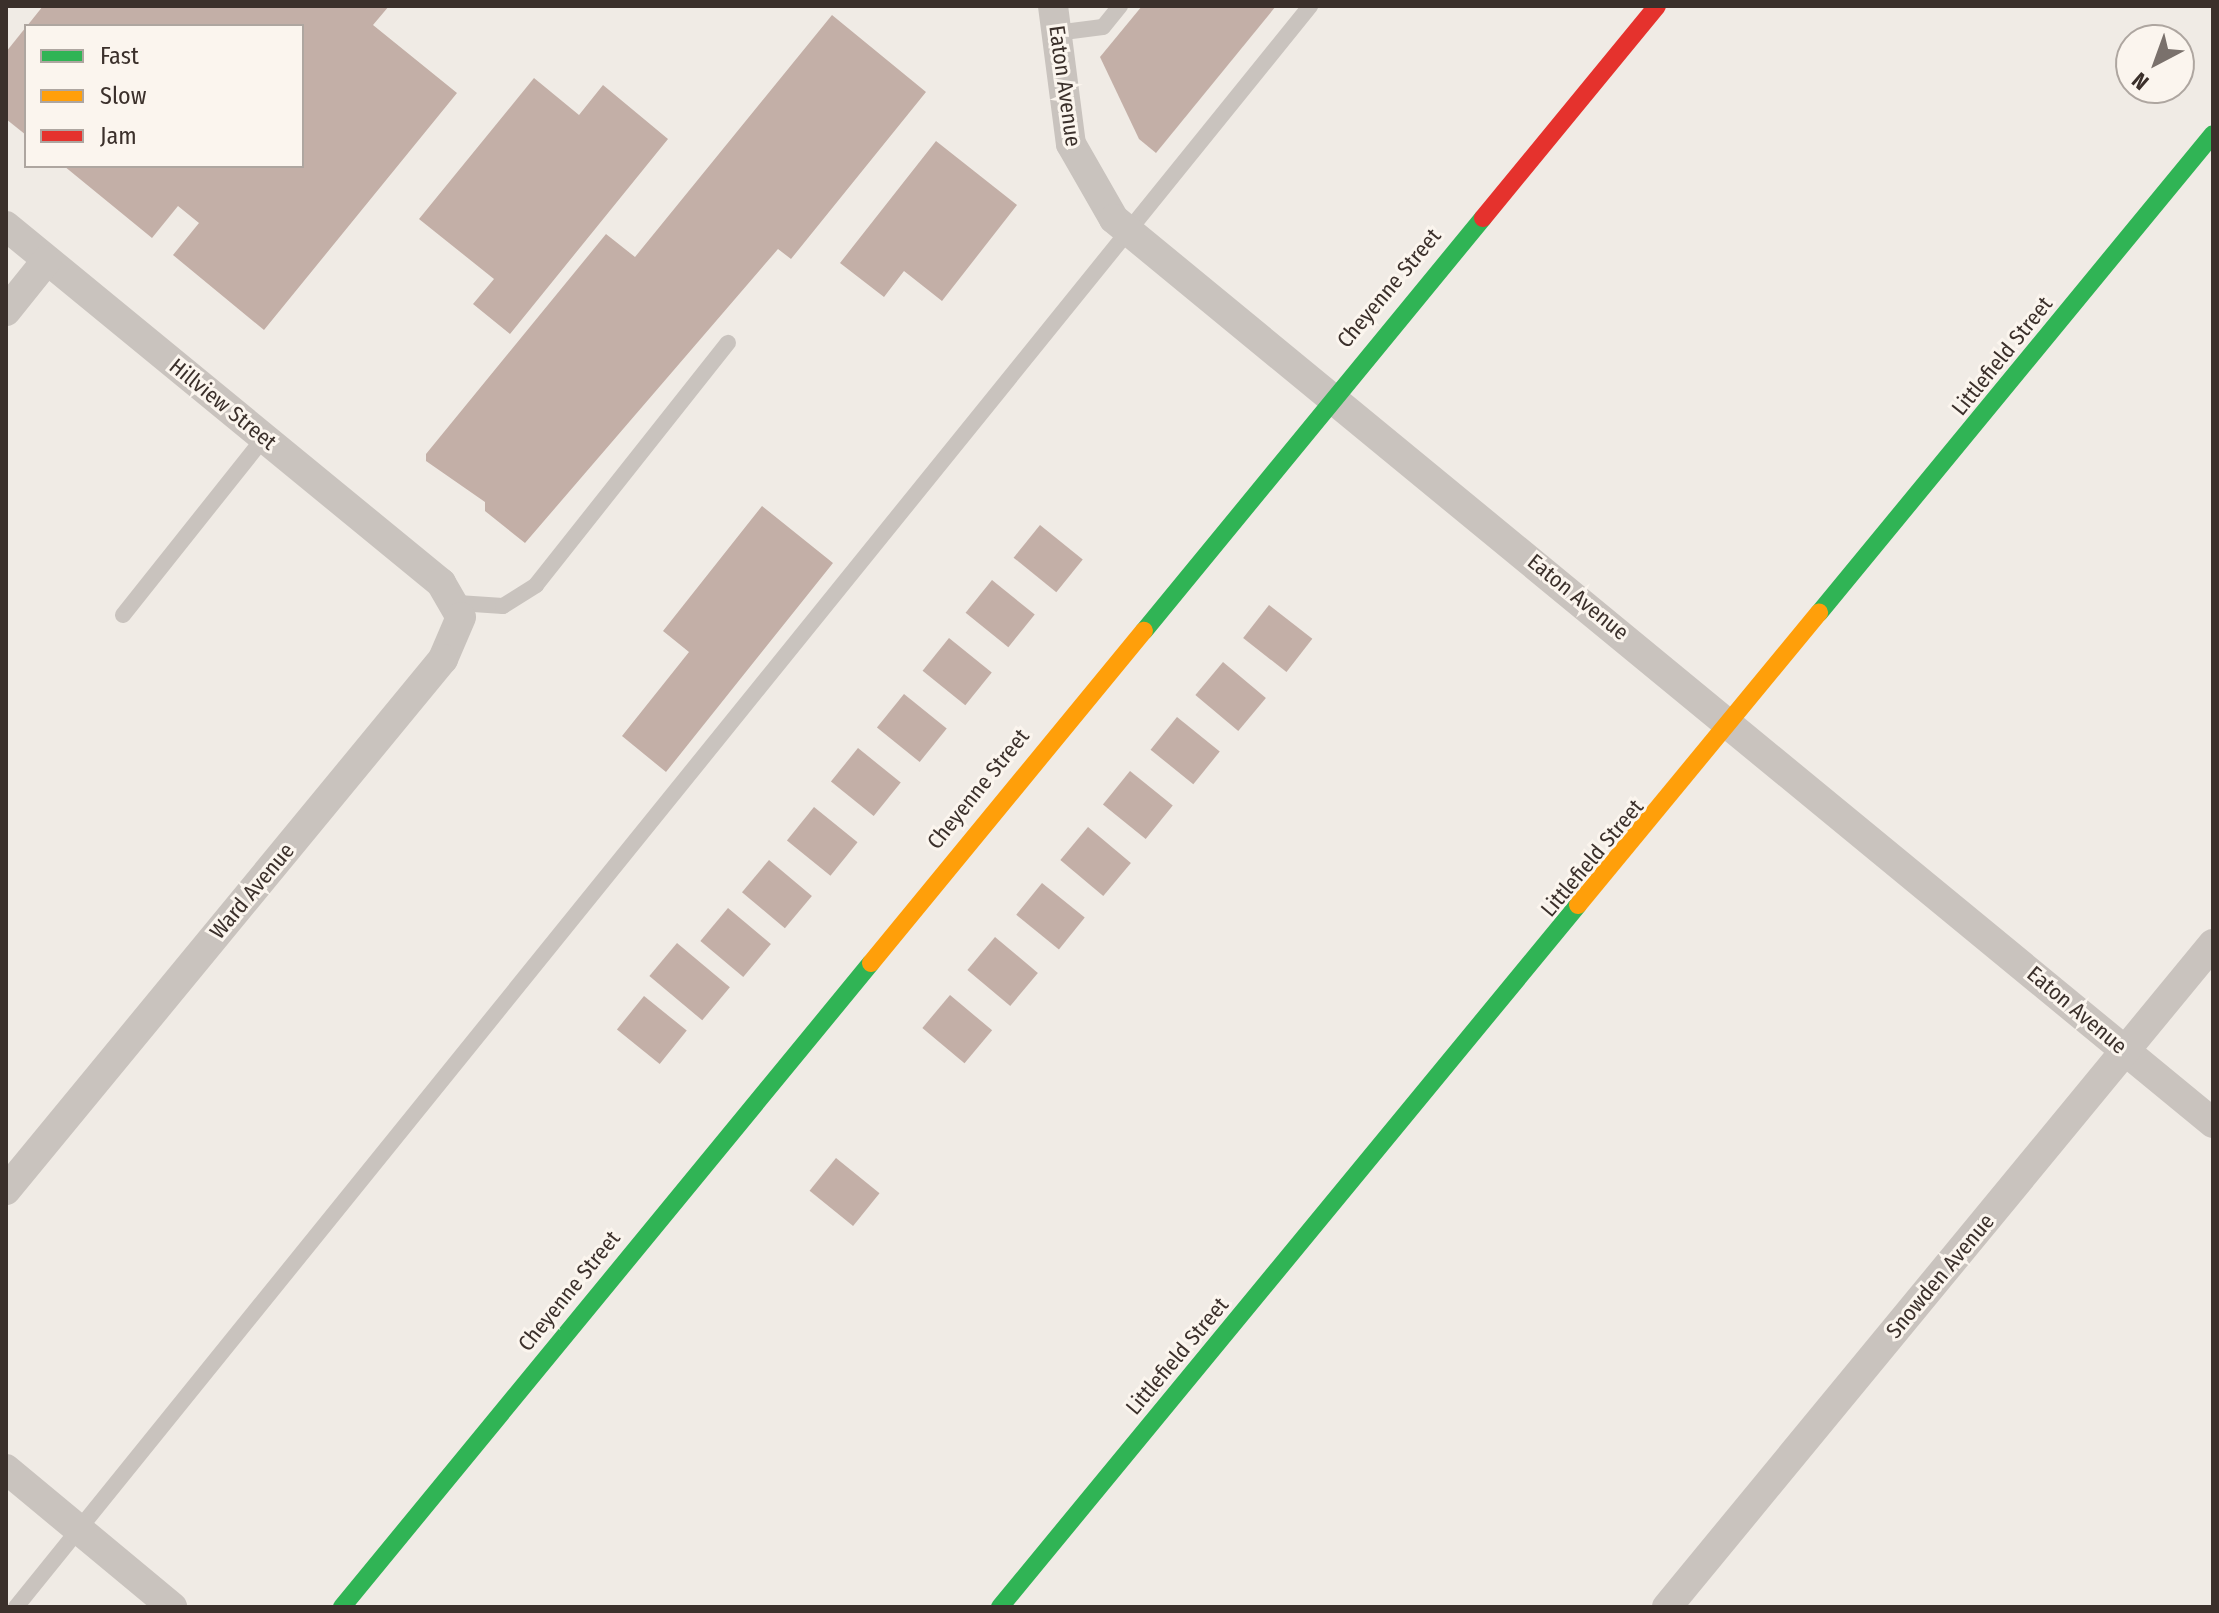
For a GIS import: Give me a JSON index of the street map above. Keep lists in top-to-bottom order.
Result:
{
  "streets": {
    "street": [
      "Eaton Avenue",
      "Cheyenne Street",
      "Littlefield Street",
      "Hillview Street",
      "Ward Avenue",
      "Snowden Avenue"
    ]
  },
  "crossings": [
    ["Eaton Avenue", "Cheyenne Street"],
    ["Eaton Avenue", "Littlefield Street"],
    ["Eaton Avenue", "Snowden Avenue"],
    ["Hillview Street", "Ward Avenue"]
  ],
  "legend": ["Fast", "Slow", "Jam"],
  "north": "bottom left"
}
